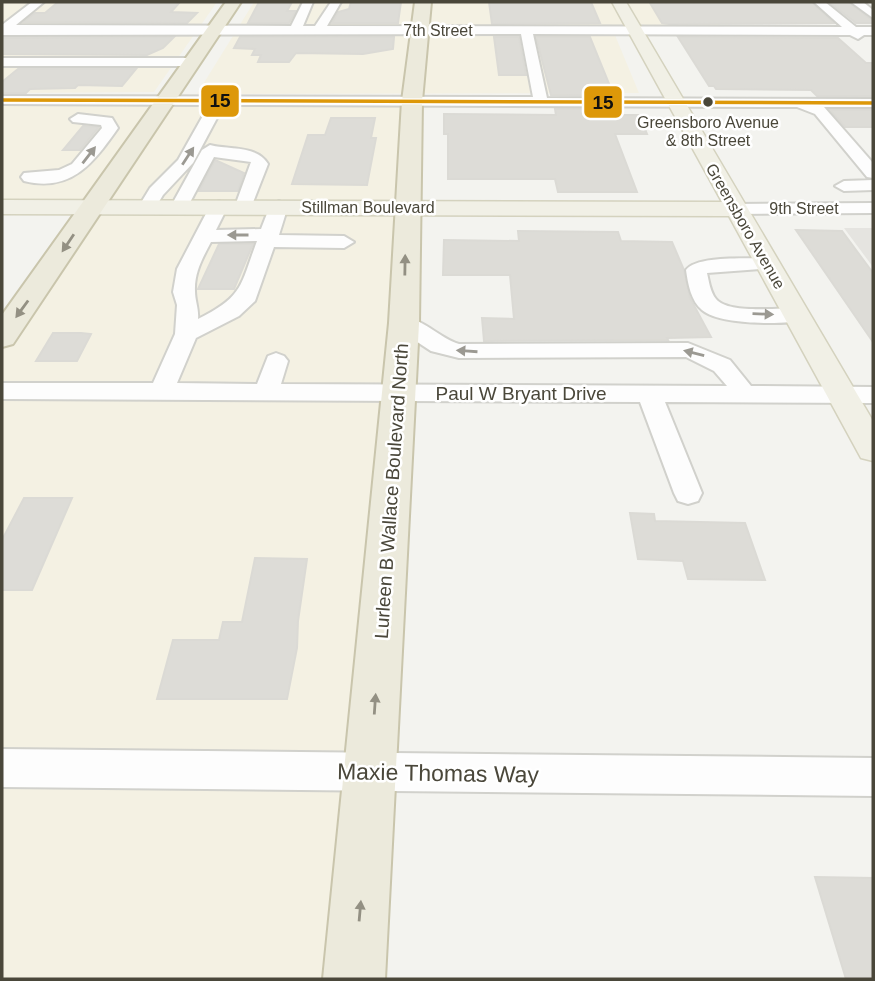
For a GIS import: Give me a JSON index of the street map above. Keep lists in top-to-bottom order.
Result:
{
  "streets": {
    "highway": ["Lurleen B Wallace Boulevard North"],
    "main road": ["Stillman Boulevard", "Greensboro Avenue"],
    "street": [
      "7th Street",
      "9th Street",
      "Paul W Bryant Drive",
      "Maxie Thomas Way"
    ]
  },
  "crossings": [
    ["7th Street", "Greensboro Avenue"],
    ["7th Street", "Lurleen B Wallace Boulevard North"],
    ["Stillman Boulevard", "9th Street"],
    ["Stillman Boulevard", "Greensboro Avenue"],
    ["Stillman Boulevard", "Lurleen B Wallace Boulevard North"],
    ["9th Street", "Greensboro Avenue"],
    ["Greensboro Avenue", "Paul W Bryant Drive"],
    ["Paul W Bryant Drive", "Lurleen B Wallace Boulevard North"],
    ["Lurleen B Wallace Boulevard North", "Maxie Thomas Way"]
  ],
  "one_way": ["Lurleen B Wallace Boulevard North"],
  "places": ["Greensboro Avenue & 8th Street"],
  "lines": ["transit line 15"]
}
